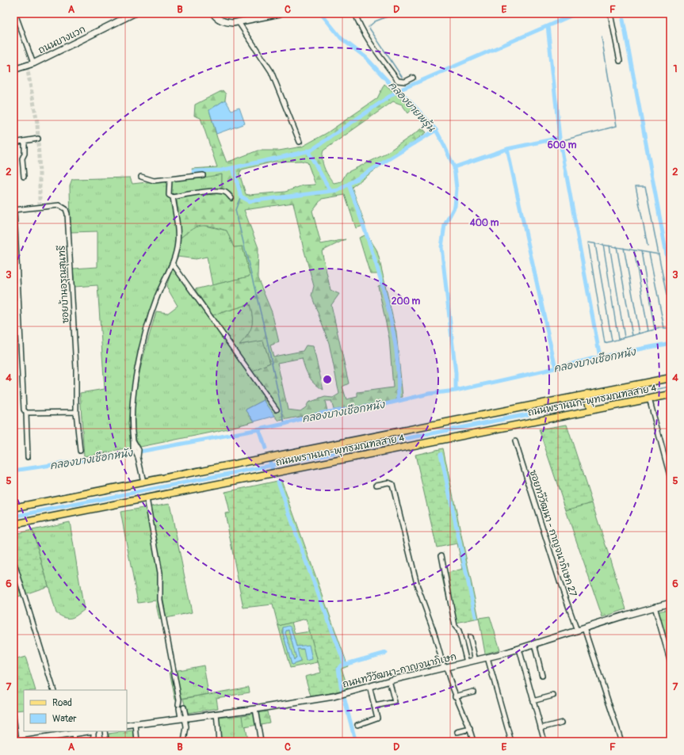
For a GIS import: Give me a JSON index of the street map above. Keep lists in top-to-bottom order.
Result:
{
  "streets": {
    "main road": ["ถนนพรานนก-พุทธมณฑลสาย 4"],
    "street": [
      "ถนนบางแวก",
      "ซอยบ้านอรุณสุนทรี",
      "ซอยทวีวัฒนา - กาญจนาภิเษก 27",
      "ถนนทวีวัฒนา-กาญจนาภิเษก"
    ]
  },
  "crossings": [
    ["ซอยทวีวัฒนา - กาญจนาภิเษก 27", "ถนนทวีวัฒนา-กาญจนาภิเษก"]
  ],
  "water": ["คลองยายพรุ้น", "คลองบางเชือกหนัง"],
  "legend": ["Road", "Water"],
  "grid": {
    "columns": [
      "A",
      "B",
      "C",
      "D",
      "E",
      "F"
    ],
    "rows": [
      "1",
      "2",
      "3",
      "4",
      "5",
      "6",
      "7"
    ]
  },
  "rings": ["600 m", "400 m", "200 m"]
}
